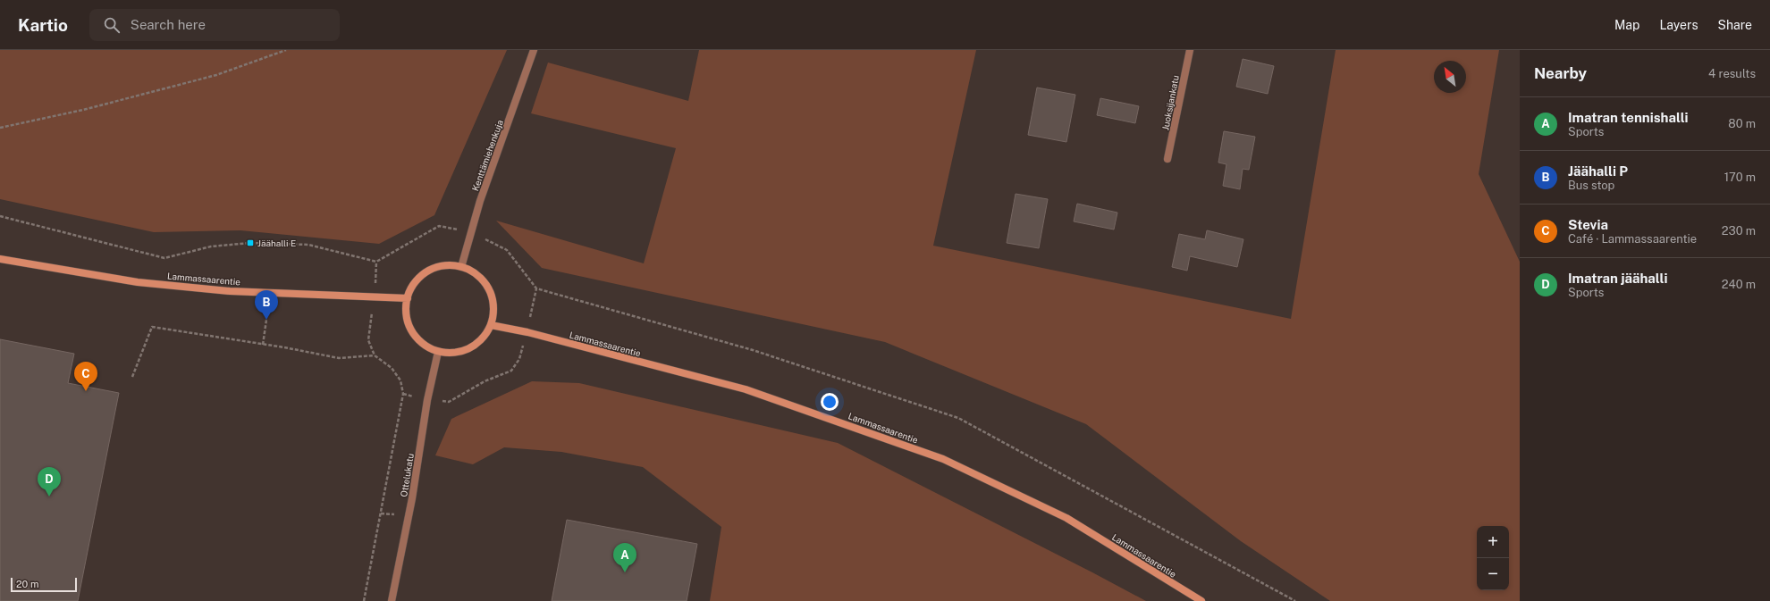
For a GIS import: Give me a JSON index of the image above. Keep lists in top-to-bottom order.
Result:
{
  "streets": {
    "street": [
      "Juoksijankatu",
      "Kenttämiehenkuja",
      "Lammassaarentie",
      "Ottelukatu"
    ]
  },
  "crossings": [
    ["Kenttämiehenkuja", "Lammassaarentie"],
    ["Kenttämiehenkuja", "Ottelukatu"],
    ["Lammassaarentie", "Ottelukatu"]
  ],
  "places": {
    "transit": ["Jäähalli E"]
  },
  "scale_bar": "20 m",
  "north": "top left",
  "page": {
    "header": "Kartio",
    "search": "Search here",
    "nav": ["Map", "Layers", "Share"],
    "heading": ["Nearby", "4 results"],
    "list": [
      {
        "mark": "A",
        "name": "Imatran tennishalli",
        "note": "Sports",
        "value": "80 m"
      },
      {
        "mark": "B",
        "name": "Jäähalli P",
        "note": "Bus stop",
        "value": "170 m"
      },
      {
        "mark": "C",
        "name": "Stevia",
        "note": "Café · Lammassaarentie",
        "value": "230 m"
      },
      {
        "mark": "D",
        "name": "Imatran jäähalli",
        "note": "Sports",
        "value": "240 m"
      }
    ],
    "pins": [
      "B",
      "C",
      "D",
      "A"
    ],
    "map_buttons": ["+", "−"],
    "scale": "20 m"
  }
}
